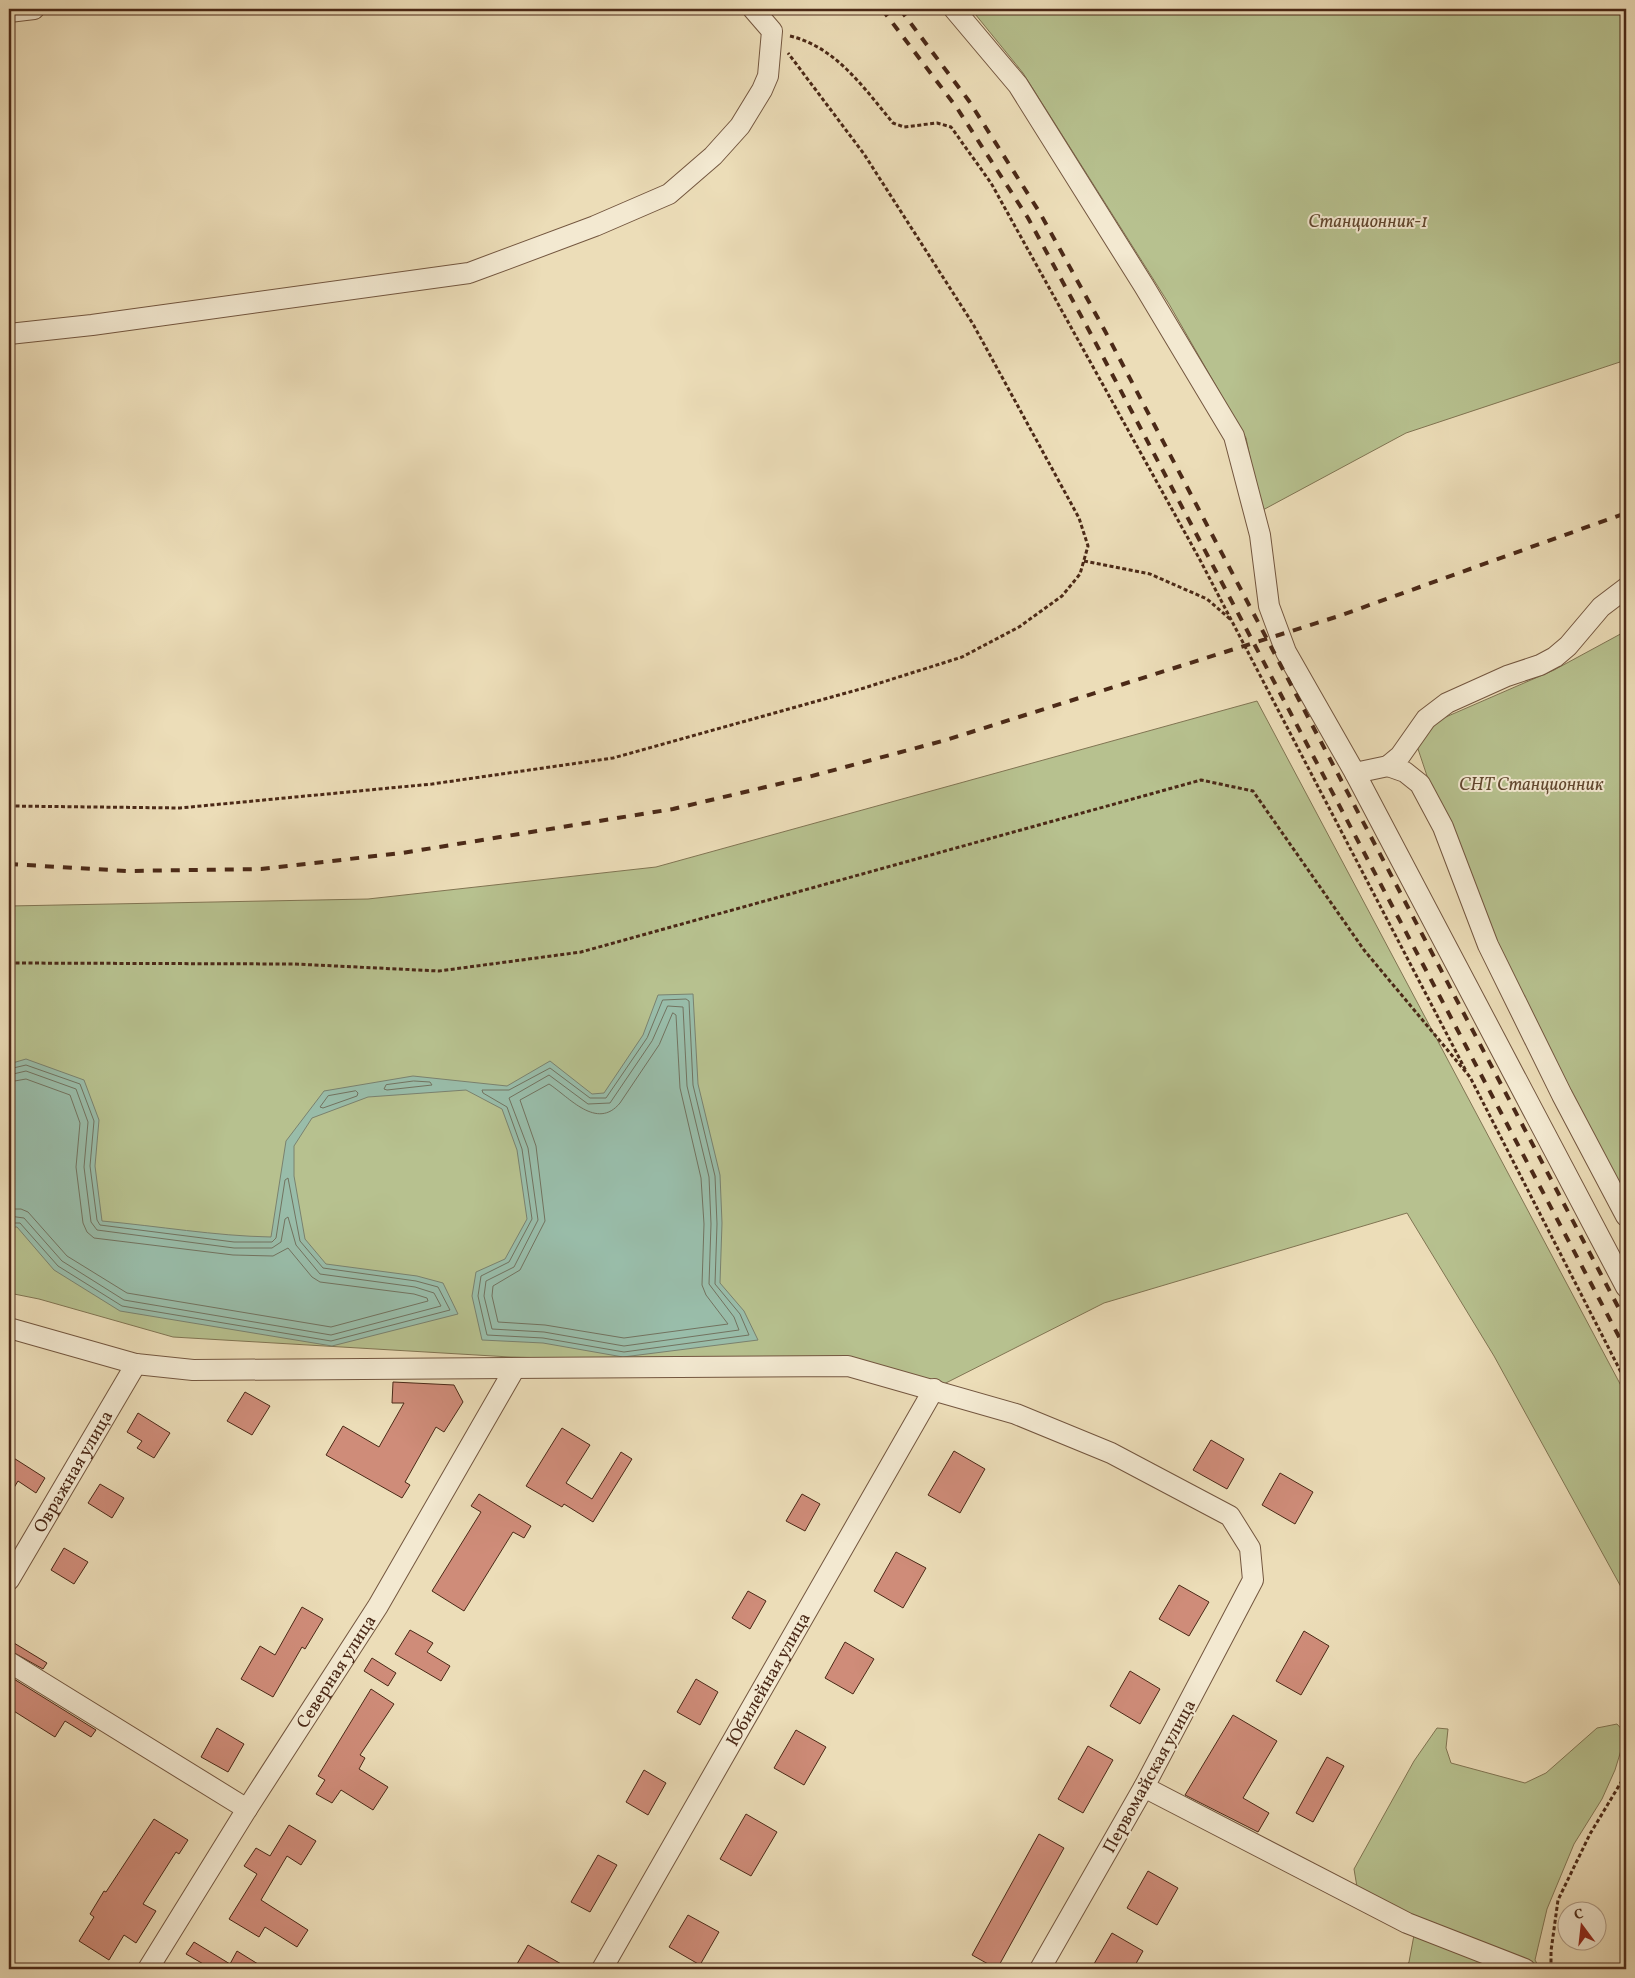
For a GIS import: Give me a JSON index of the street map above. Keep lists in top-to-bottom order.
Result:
{
  "streets": {
    "street": [
      "Овражная улица",
      "Северная улица",
      "Юбилейная улица",
      "Первомайская улица"
    ]
  },
  "crossings": [
    ["Юбилейная улица", "Первомайская улица"]
  ],
  "parks": ["Станционник-1", "СНТ Станционник"],
  "north": "top"
}
